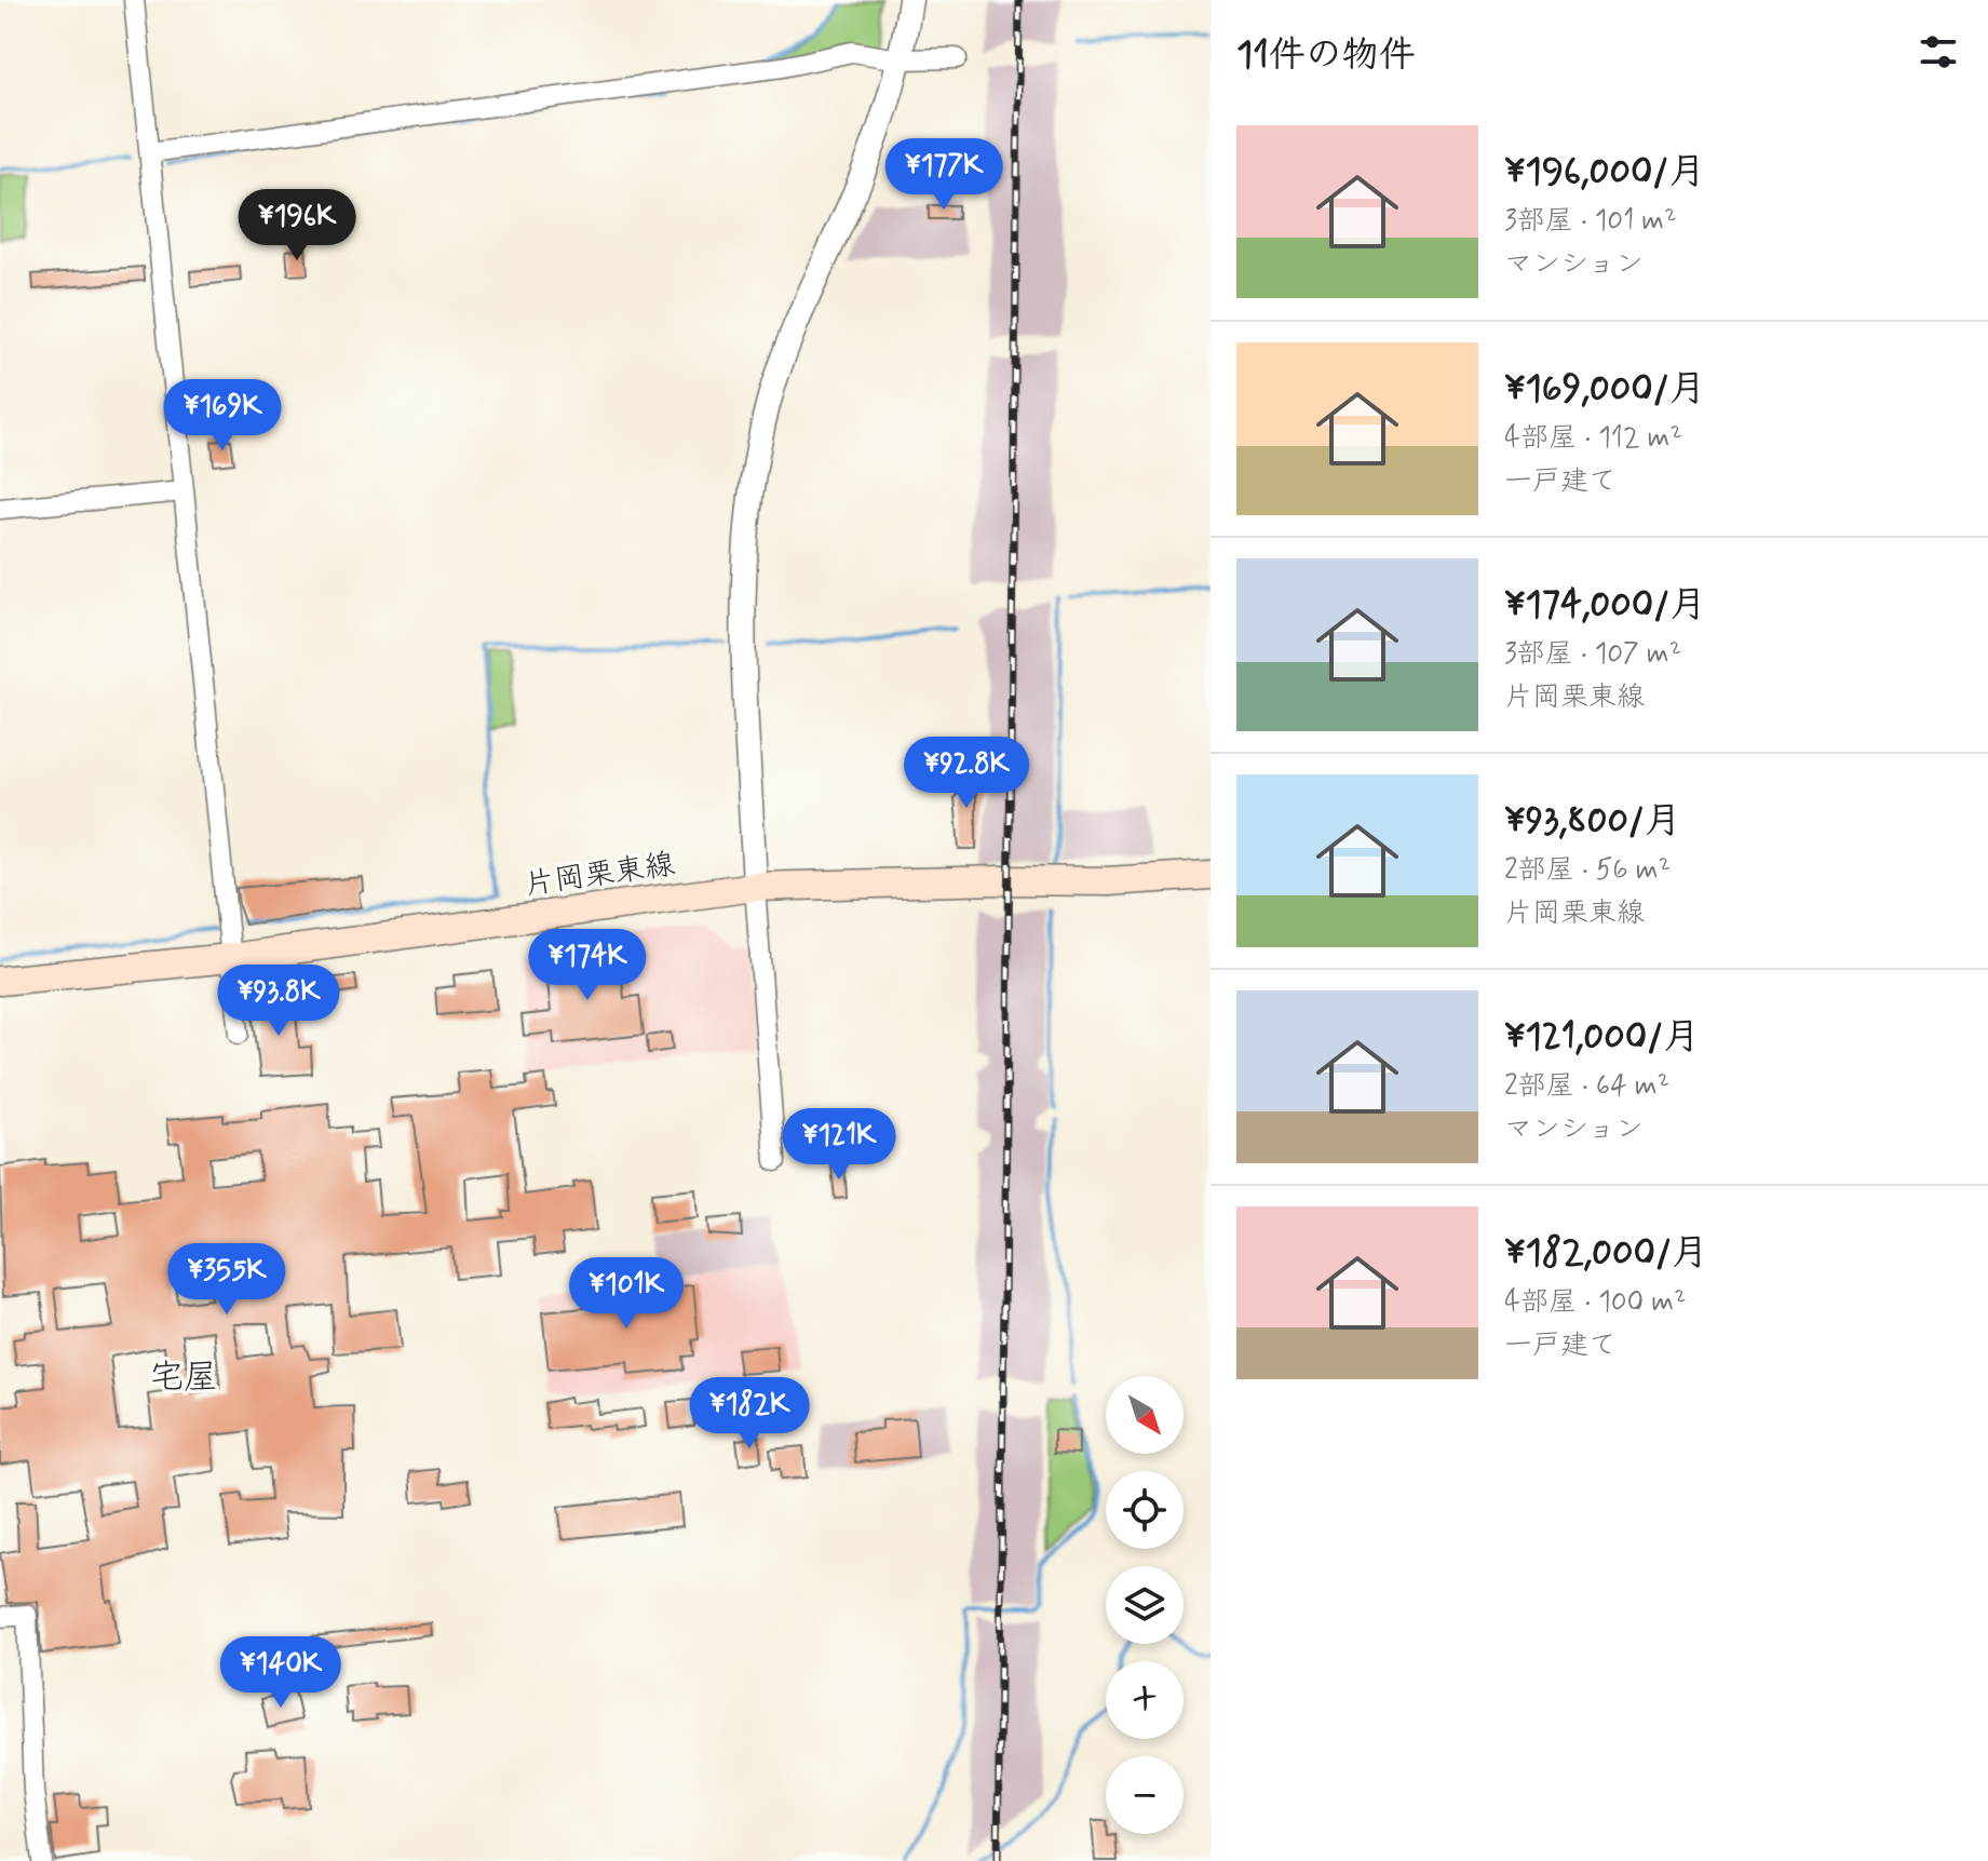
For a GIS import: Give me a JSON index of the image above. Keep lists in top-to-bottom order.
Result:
{
  "streets": {
    "main road": ["片岡栗東線"]
  },
  "districts": ["宅屋"],
  "north": "bottom right",
  "page": {
    "heading": "11件の物件",
    "list": [
      {
        "name": "¥196,000/月",
        "note": "3部屋 · 101 m² · マンション"
      },
      {
        "name": "¥169,000/月",
        "note": "4部屋 · 112 m² · 一戸建て"
      },
      {
        "name": "¥174,000/月",
        "note": "3部屋 · 107 m² · 片岡栗東線"
      },
      {
        "name": "¥93,800/月",
        "note": "2部屋 · 56 m² · 片岡栗東線"
      },
      {
        "name": "¥121,000/月",
        "note": "2部屋 · 64 m² · マンション"
      },
      {
        "name": "¥182,000/月",
        "note": "4部屋 · 100 m² · 一戸建て"
      }
    ],
    "price": [
      "¥177K",
      "¥196K",
      "¥169K",
      "¥92.8K",
      "¥174K",
      "¥93.8K",
      "¥121K",
      "¥355K",
      "¥101K",
      "¥182K",
      "¥140K"
    ],
    "map_buttons": ["+", "−"]
  }
}
